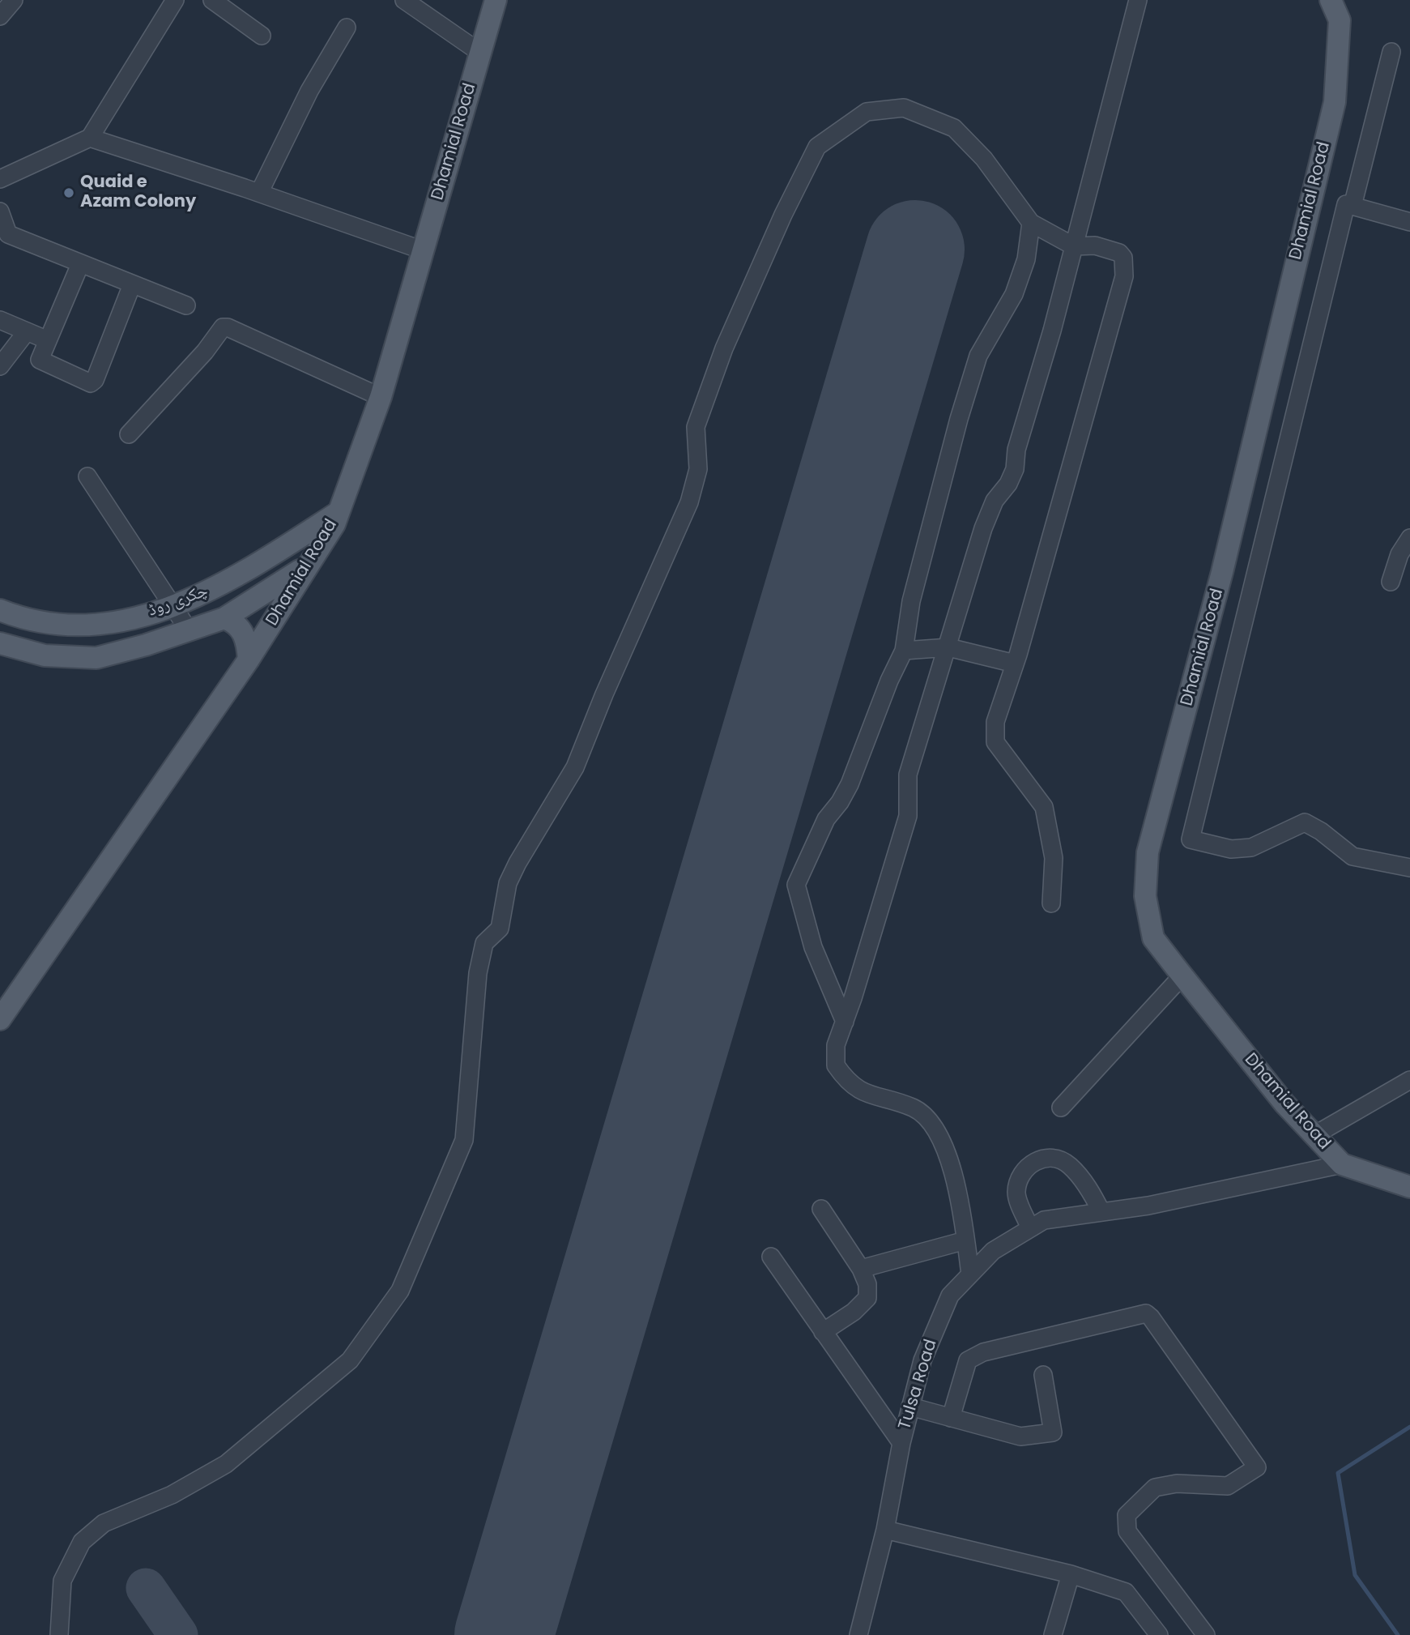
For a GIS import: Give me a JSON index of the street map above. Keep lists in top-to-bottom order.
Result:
{
  "streets": {
    "main road": ["Dhamial Road", "چکری روڈ"],
    "street": ["Tulsa Road"]
  },
  "crossings": [
    ["Dhamial Road", "چکری روڈ"],
    ["Dhamial Road", "Tulsa Road"]
  ],
  "places": ["Quaid e Azam Colony"]
}
